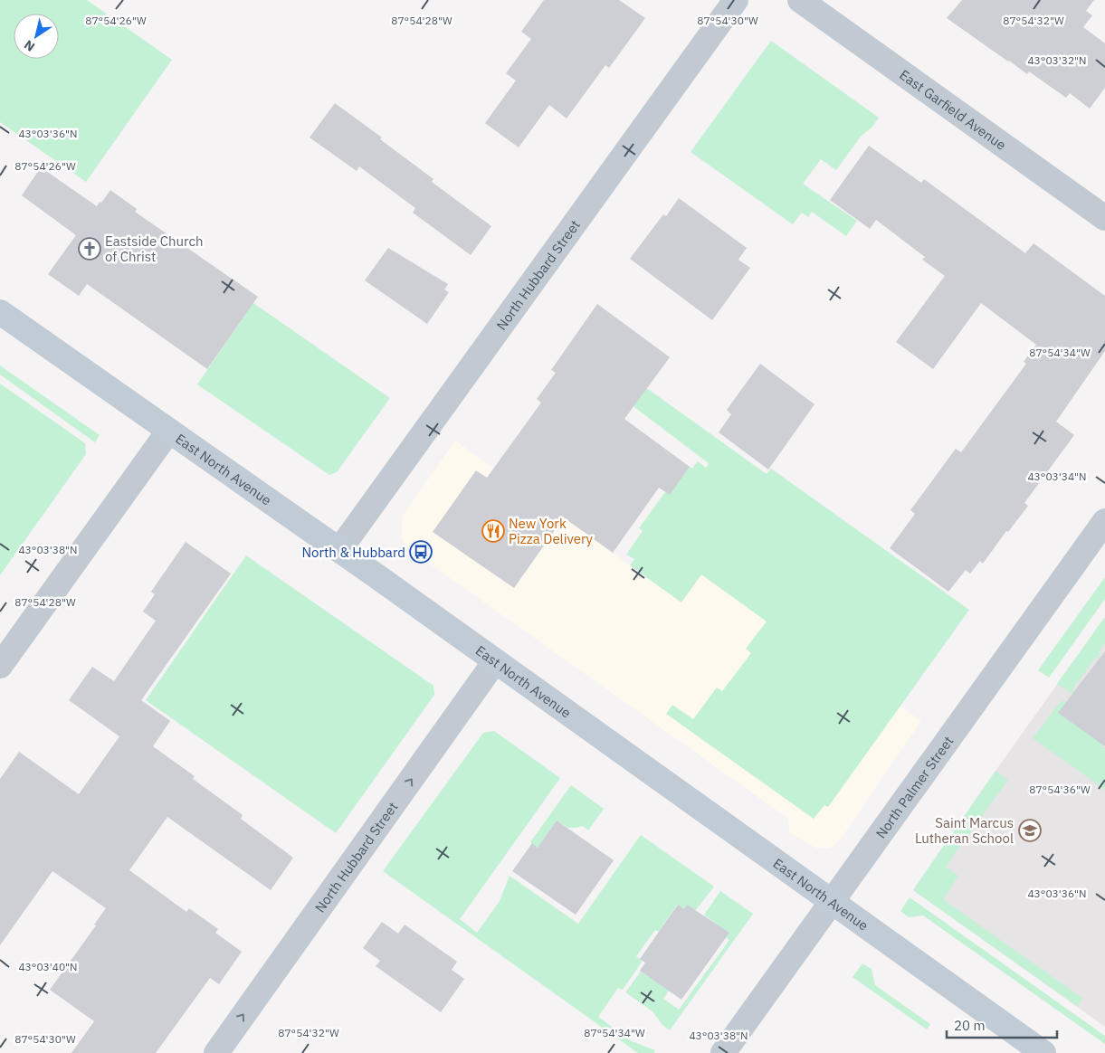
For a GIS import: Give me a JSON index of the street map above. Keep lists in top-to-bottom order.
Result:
{
  "streets": {
    "main road": ["East North Avenue"],
    "street": ["East Garfield Avenue", "North Hubbard Street", "North Palmer Street"]
  },
  "crossings": [
    ["North Hubbard Street", "East North Avenue"],
    ["East North Avenue", "North Palmer Street"]
  ],
  "one_way": ["North Hubbard Street"],
  "places": {
    "church": ["Eastside Church of Christ"],
    "restaurant": ["New York Pizza Delivery"],
    "bus stop": ["North & Hubbard"],
    "school or university": ["Saint Marcus Lutheran School"]
  },
  "scale_bar": "20 m",
  "north": "bottom left",
  "coordinates": [
    "87°54'26\"W",
    "87°54'28\"W",
    "87°54'30\"W",
    "87°54'32\"W",
    "43°03'32\"N",
    "43°03'36\"N",
    "87°54'34\"W",
    "43°03'34\"N",
    "43°03'38\"N",
    "87°54'36\"W",
    "43°03'40\"N"
  ]
}
